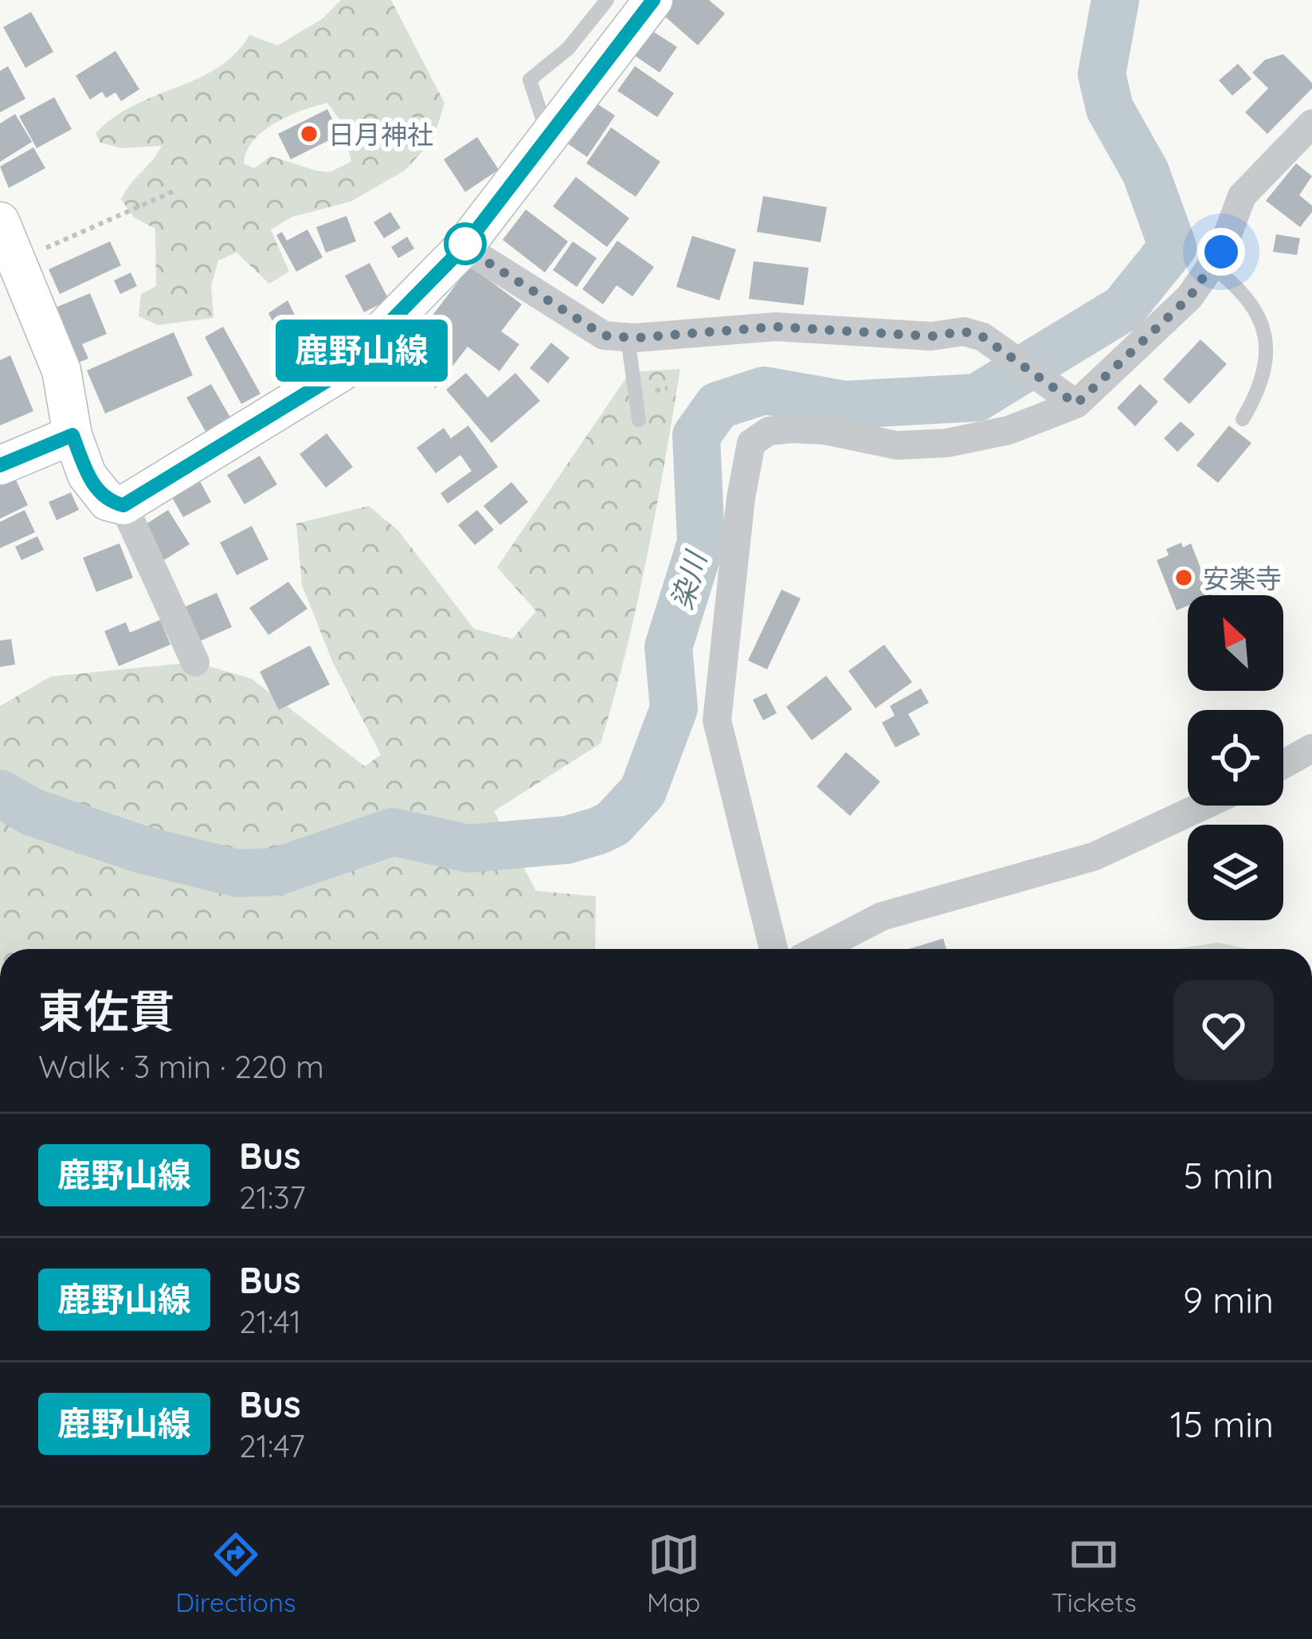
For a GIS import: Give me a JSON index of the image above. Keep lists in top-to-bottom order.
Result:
{
  "water": ["染川"],
  "places": ["日月神社", "安楽寺"],
  "lines": ["bus line 鹿野山線"],
  "north": "top left",
  "page": {
    "on_map": "鹿野山線",
    "heading": ["東佐貫", "Walk · 3 min · 220 m"],
    "list": [
      {
        "mark": "鹿野山線",
        "name": "Bus",
        "note": "21:37",
        "value": "5 min"
      },
      {
        "mark": "鹿野山線",
        "name": "Bus",
        "note": "21:41",
        "value": "9 min"
      },
      {
        "mark": "鹿野山線",
        "name": "Bus",
        "note": "21:47",
        "value": "15 min"
      }
    ],
    "tabs": ["Directions", "Map", "Tickets"]
  }
}
